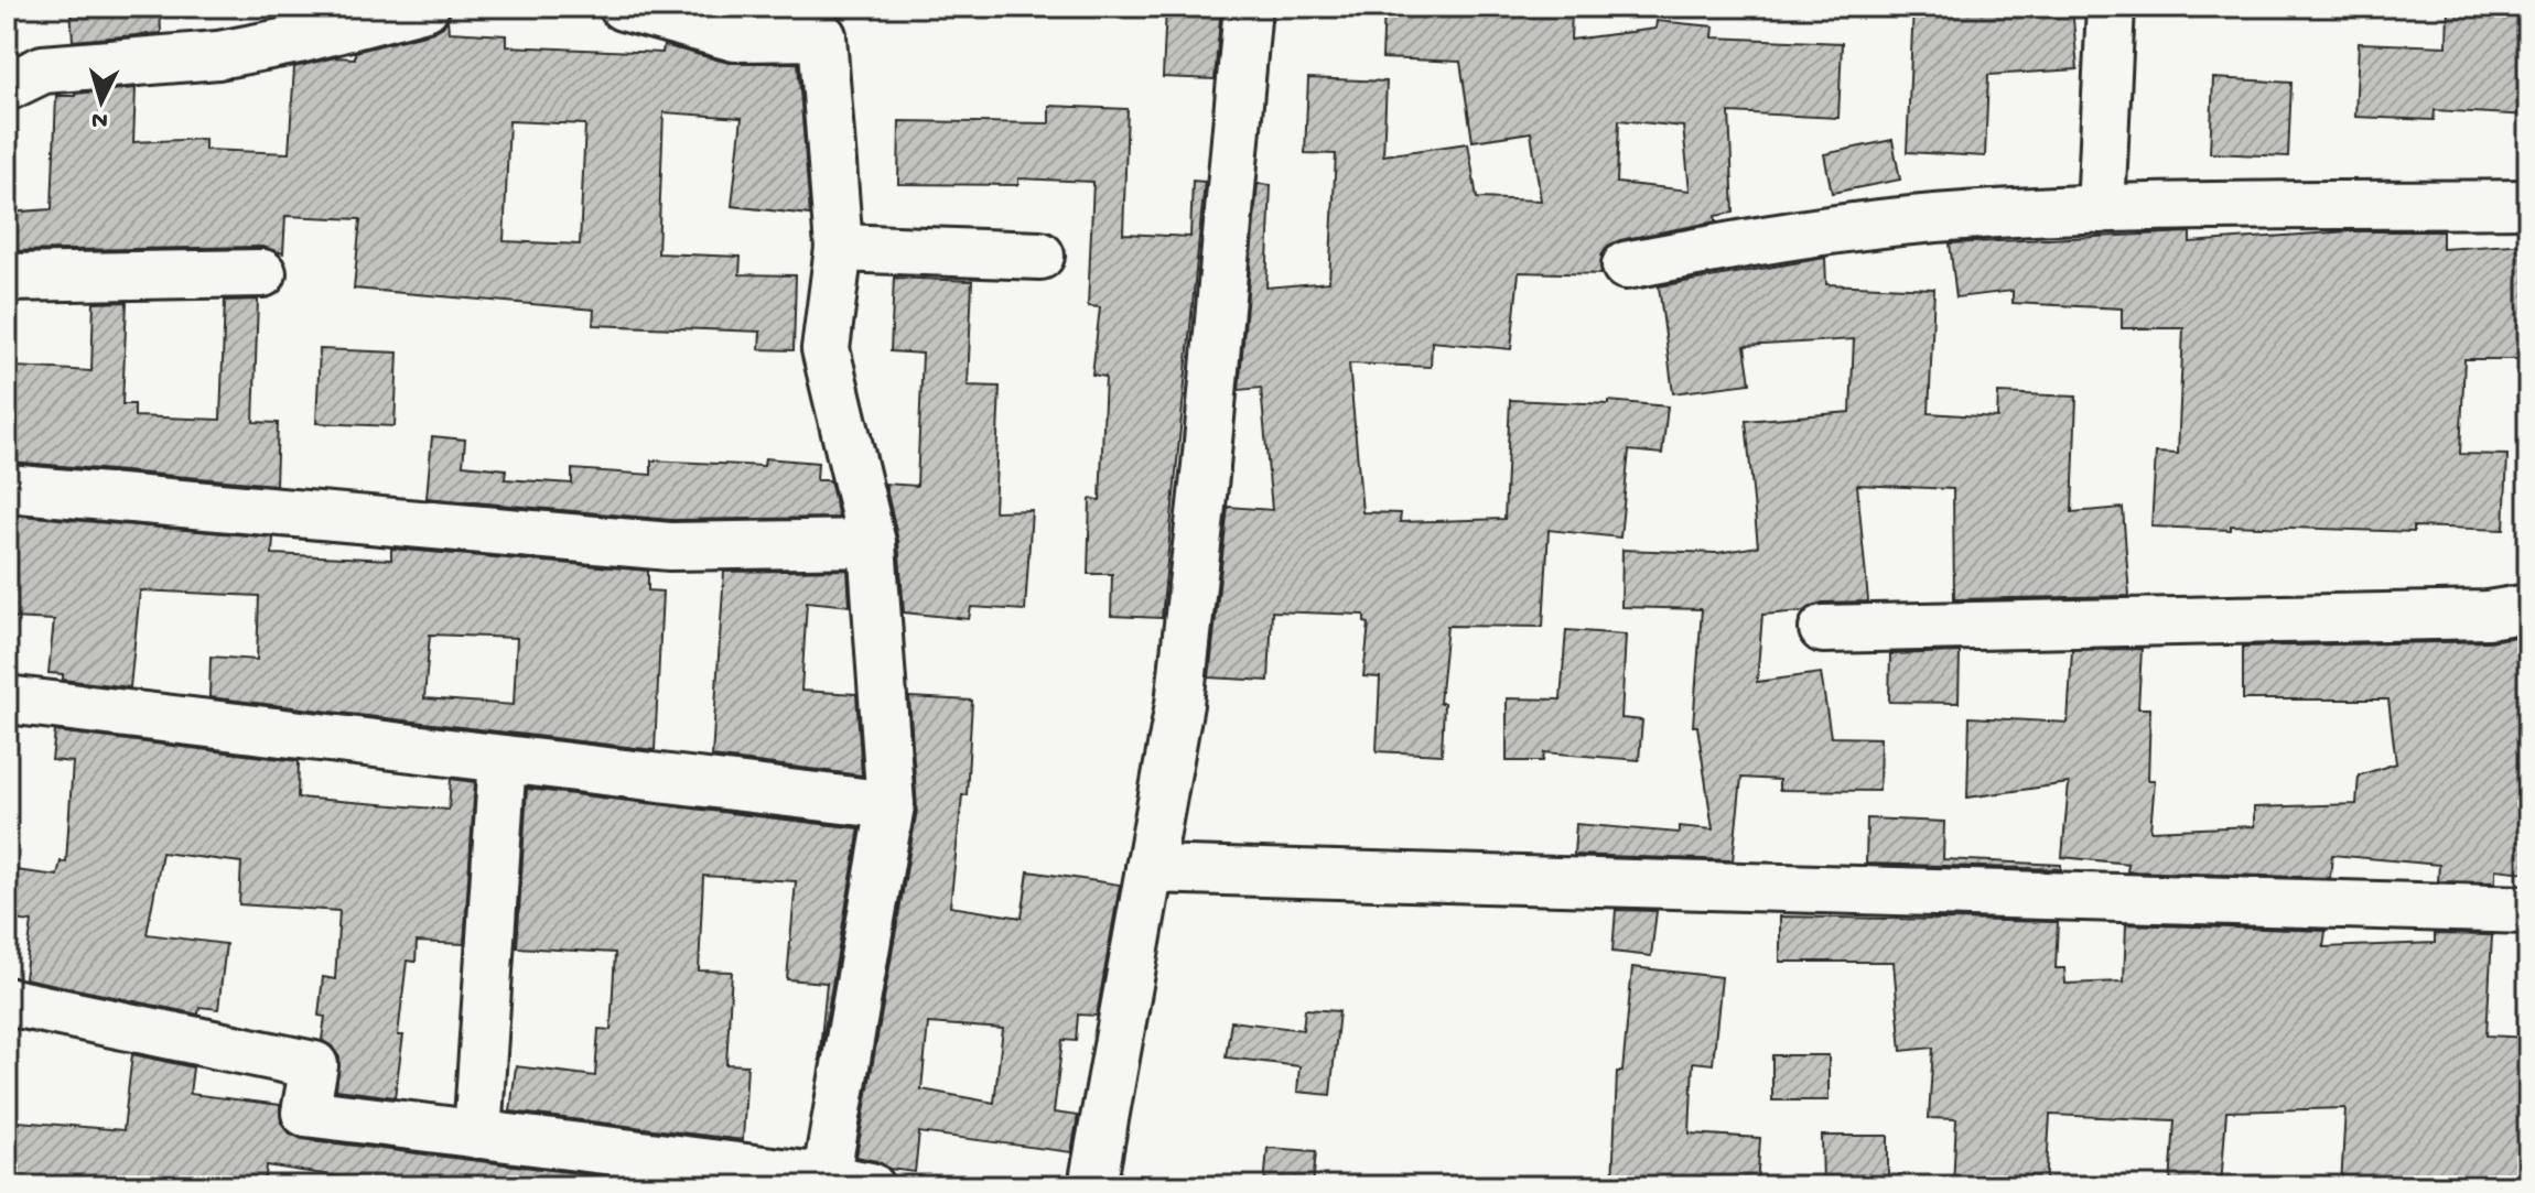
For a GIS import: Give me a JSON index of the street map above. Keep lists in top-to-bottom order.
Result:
{
  "north": "bottom"
}
